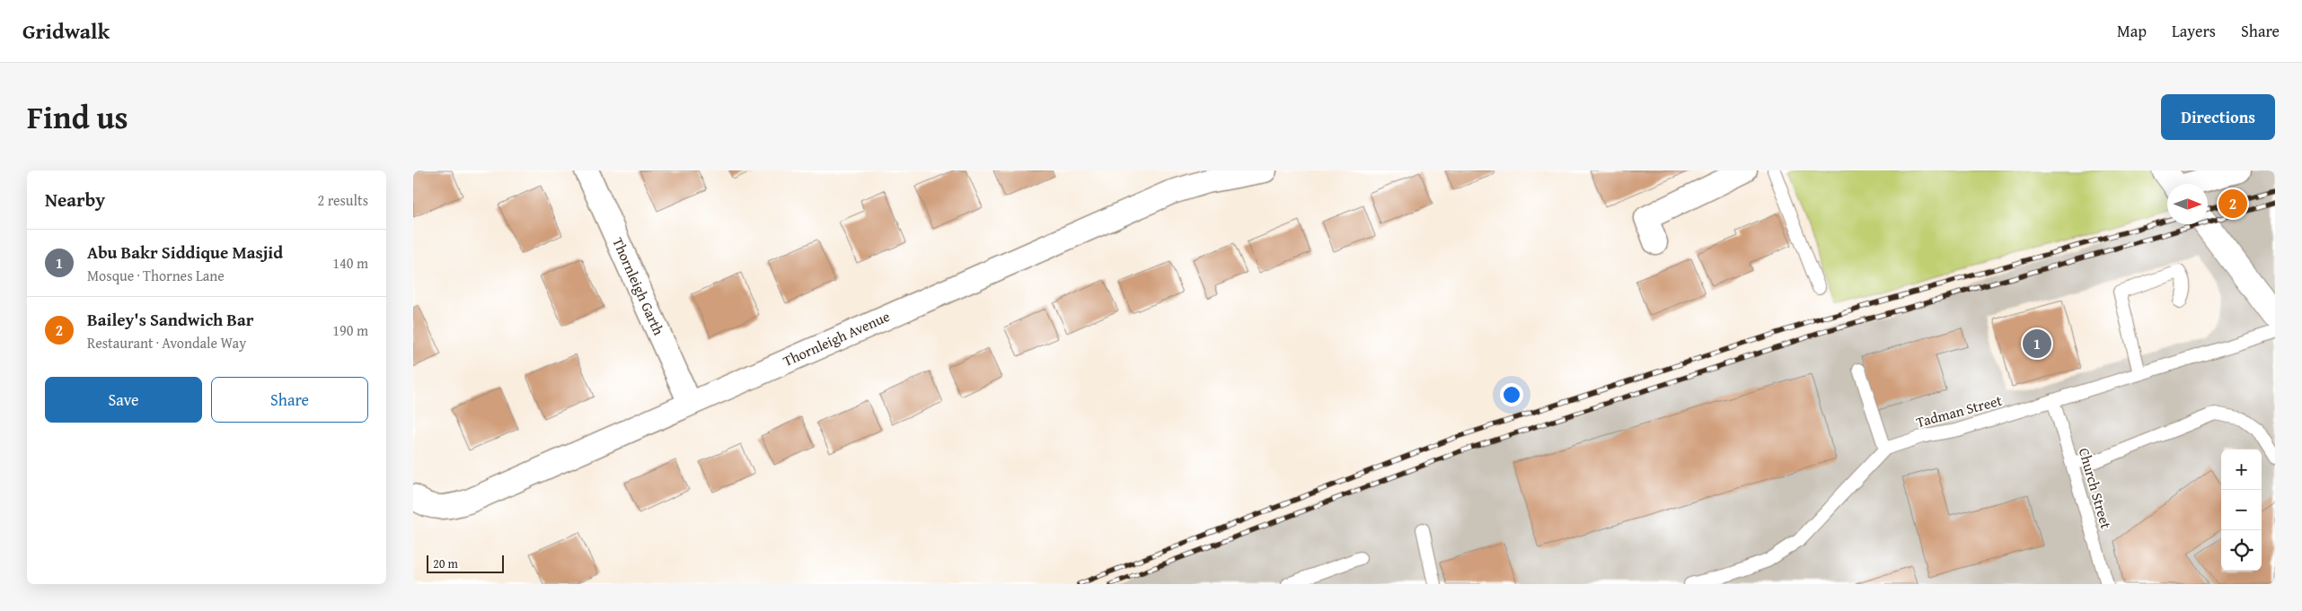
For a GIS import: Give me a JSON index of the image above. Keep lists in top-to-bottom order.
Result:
{
  "streets": {
    "street": ["Thornleigh Garth", "Thornleigh Avenue"],
    "lane": ["Tadman Street", "Church Street"]
  },
  "crossings": [
    ["Thornleigh Garth", "Thornleigh Avenue"],
    ["Tadman Street", "Church Street"]
  ],
  "scale_bar": "20 m",
  "north": "right",
  "page": {
    "header": "Gridwalk",
    "nav": ["Map", "Layers", "Share"],
    "title": "Find us",
    "buttons": [
      "Directions",
      ["Save", "Share"]
    ],
    "heading": ["Nearby", "2 results"],
    "pins": ["2", "1"],
    "list": [
      {
        "mark": "1",
        "name": "Abu Bakr Siddique Masjid",
        "note": "Mosque · Thornes Lane",
        "value": "140 m"
      },
      {
        "mark": "2",
        "name": "Bailey's Sandwich Bar",
        "note": "Restaurant · Avondale Way",
        "value": "190 m"
      }
    ],
    "map_buttons": ["+", "−"],
    "scale": "20 m"
  }
}
